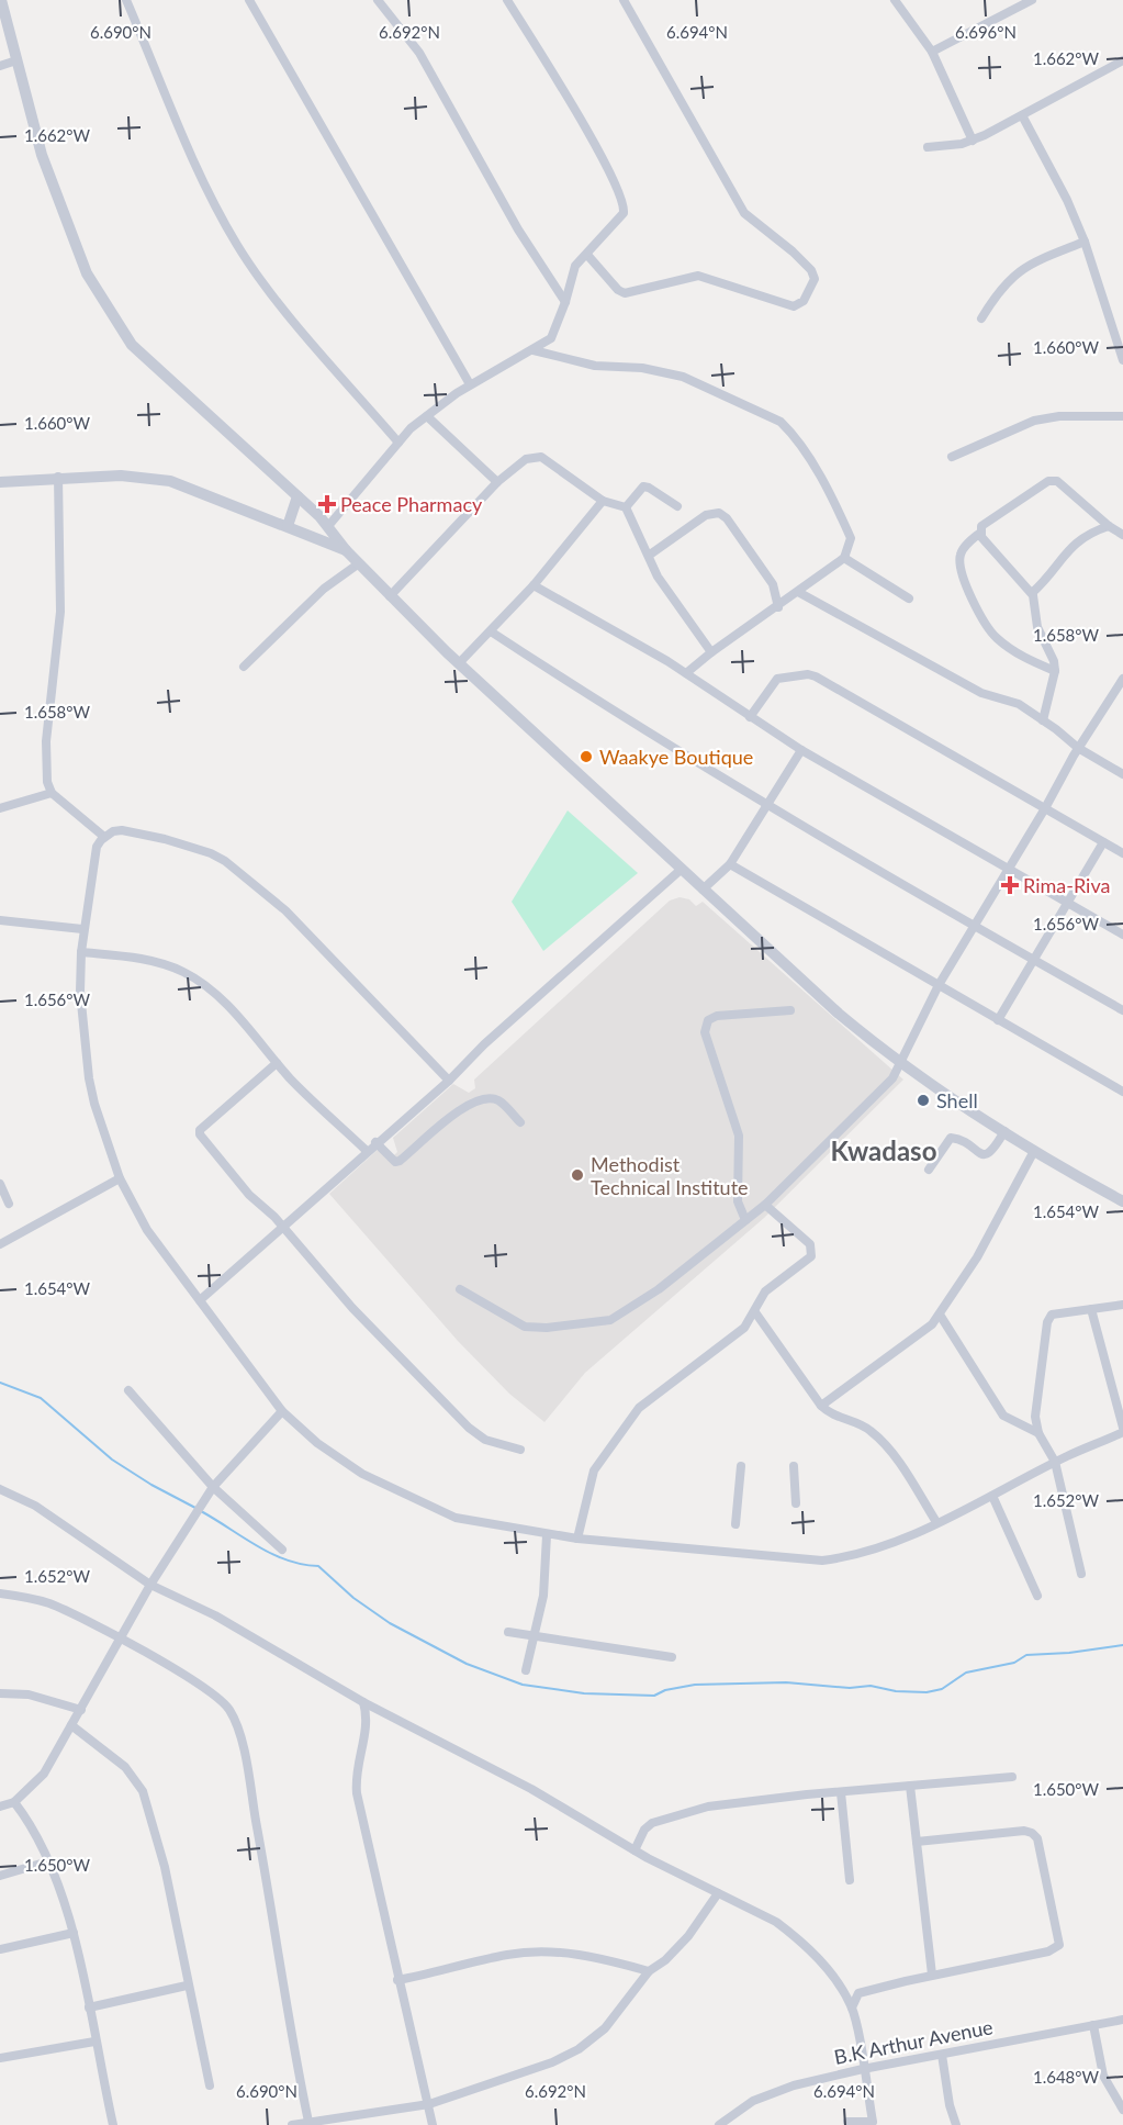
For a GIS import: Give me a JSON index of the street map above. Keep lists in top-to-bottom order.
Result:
{
  "streets": {
    "street": ["B.K Arthur Avenue"]
  },
  "districts": ["Kwadaso"],
  "places": {
    "health": ["Peace Pharmacy", "Rima-Riva"],
    "other": ["Waakye Boutique", "Shell", "Methodist Technical Institute"]
  },
  "coordinates": [
    "6.690°N",
    "6.692°N",
    "6.694°N",
    "6.696°N",
    "1.662°W",
    "1.660°W",
    "1.658°W",
    "1.656°W",
    "1.654°W",
    "1.652°W",
    "1.650°W",
    "1.648°W"
  ]
}
